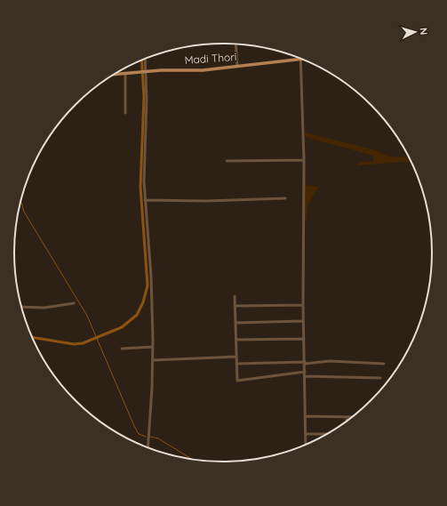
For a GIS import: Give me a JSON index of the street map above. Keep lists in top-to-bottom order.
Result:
{
  "streets": {
    "main road": ["Madi Thori"]
  },
  "north": "right"
}
